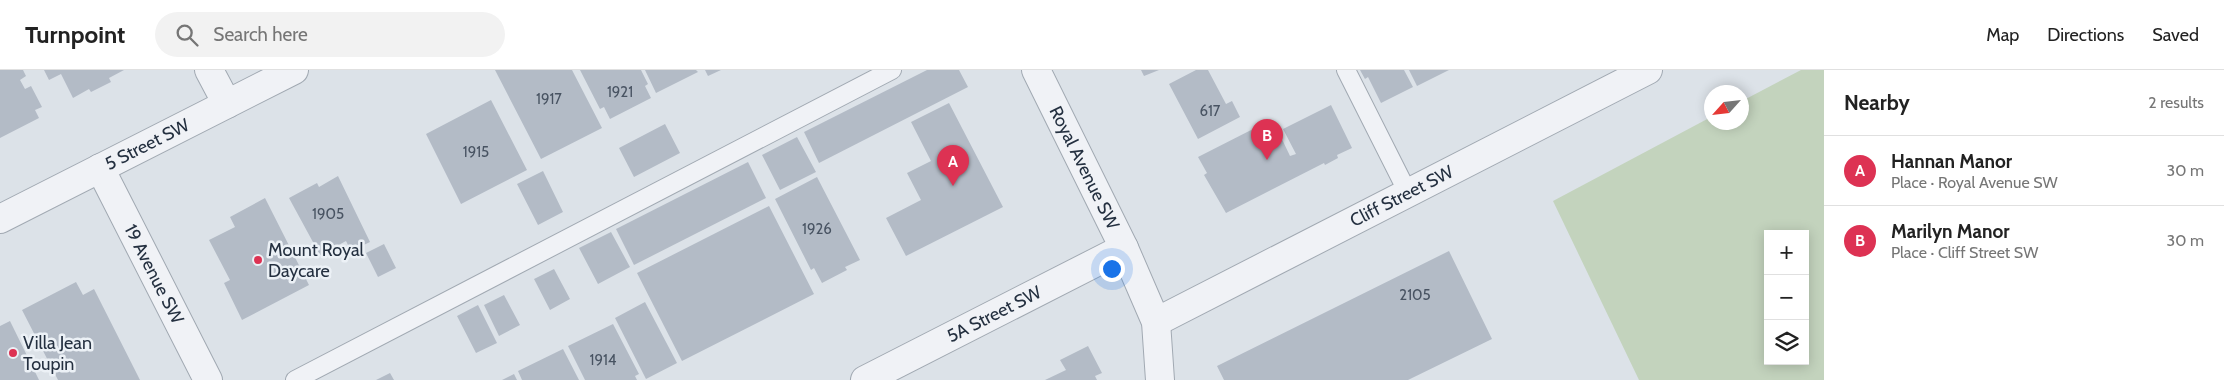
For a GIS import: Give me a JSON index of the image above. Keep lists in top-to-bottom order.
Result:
{
  "streets": {
    "street": [
      "5 Street SW",
      "Royal Avenue SW",
      "Cliff Street SW",
      "19 Avenue SW",
      "5A Street SW"
    ]
  },
  "crossings": [
    ["5 Street SW", "19 Avenue SW"],
    ["Royal Avenue SW", "Cliff Street SW"],
    ["Royal Avenue SW", "5A Street SW"]
  ],
  "places": ["Mount Royal Daycare", "Villa Jean Toupin"],
  "house_numbers": [
    "1921",
    "1917",
    "617",
    "1915",
    "1905",
    "1926",
    "2105",
    "1914"
  ],
  "north": "bottom left",
  "page": {
    "header": "Turnpoint",
    "search": "Search here",
    "nav": ["Map", "Directions", "Saved"],
    "heading": ["Nearby", "2 results"],
    "pins": ["B", "A"],
    "list": [
      {
        "mark": "A",
        "name": "Hannan Manor",
        "note": "Place · Royal Avenue SW",
        "value": "30 m"
      },
      {
        "mark": "B",
        "name": "Marilyn Manor",
        "note": "Place · Cliff Street SW",
        "value": "30 m"
      }
    ],
    "map_buttons": ["+", "−"]
  }
}
